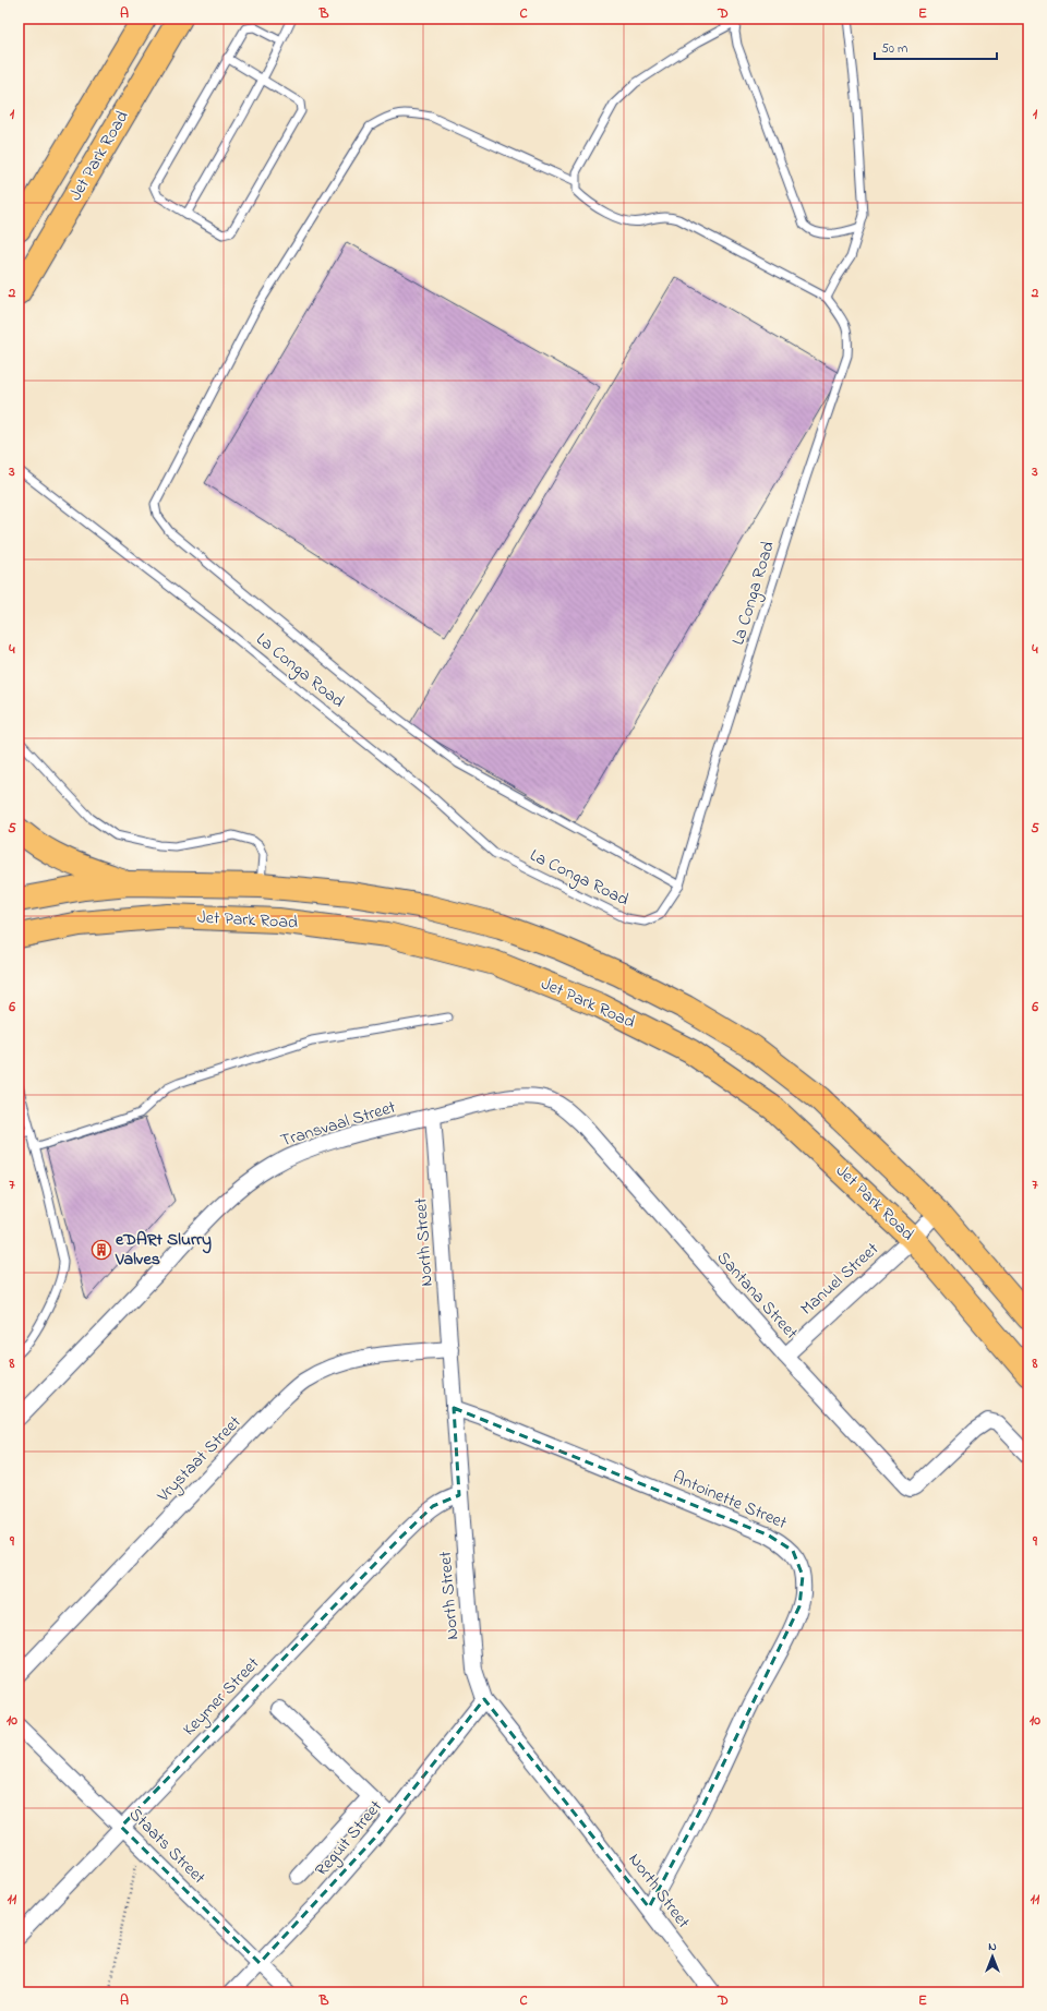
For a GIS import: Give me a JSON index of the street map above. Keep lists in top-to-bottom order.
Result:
{
  "streets": {
    "main road": ["Jet Park Road"],
    "street": [
      "Transvaal Street",
      "North Street",
      "Manuel Street",
      "Santana Street",
      "Vrystaat Street",
      "Antoinette Street",
      "Keymer Street",
      "Reguit Street",
      "Staats Street"
    ],
    "lane": ["La Conga Road"]
  },
  "crossings": [
    ["Jet Park Road", "Manuel Street"],
    ["Transvaal Street", "North Street"],
    ["Transvaal Street", "Santana Street"],
    ["North Street", "Santana Street"],
    ["North Street", "Vrystaat Street"],
    ["North Street", "Antoinette Street"],
    ["North Street", "Keymer Street"],
    ["North Street", "Reguit Street"],
    ["Manuel Street", "Santana Street"],
    ["Keymer Street", "Staats Street"],
    ["Reguit Street", "Staats Street"]
  ],
  "places": {
    "building": ["eDARt Slurry Valves"]
  },
  "scale_bar": "50 m",
  "north": "top",
  "grid": {
    "columns": [
      "A",
      "B",
      "C",
      "D",
      "E"
    ],
    "rows": [
      "1",
      "2",
      "3",
      "4",
      "5",
      "6",
      "7",
      "8",
      "9",
      "10",
      "11"
    ]
  }
}
